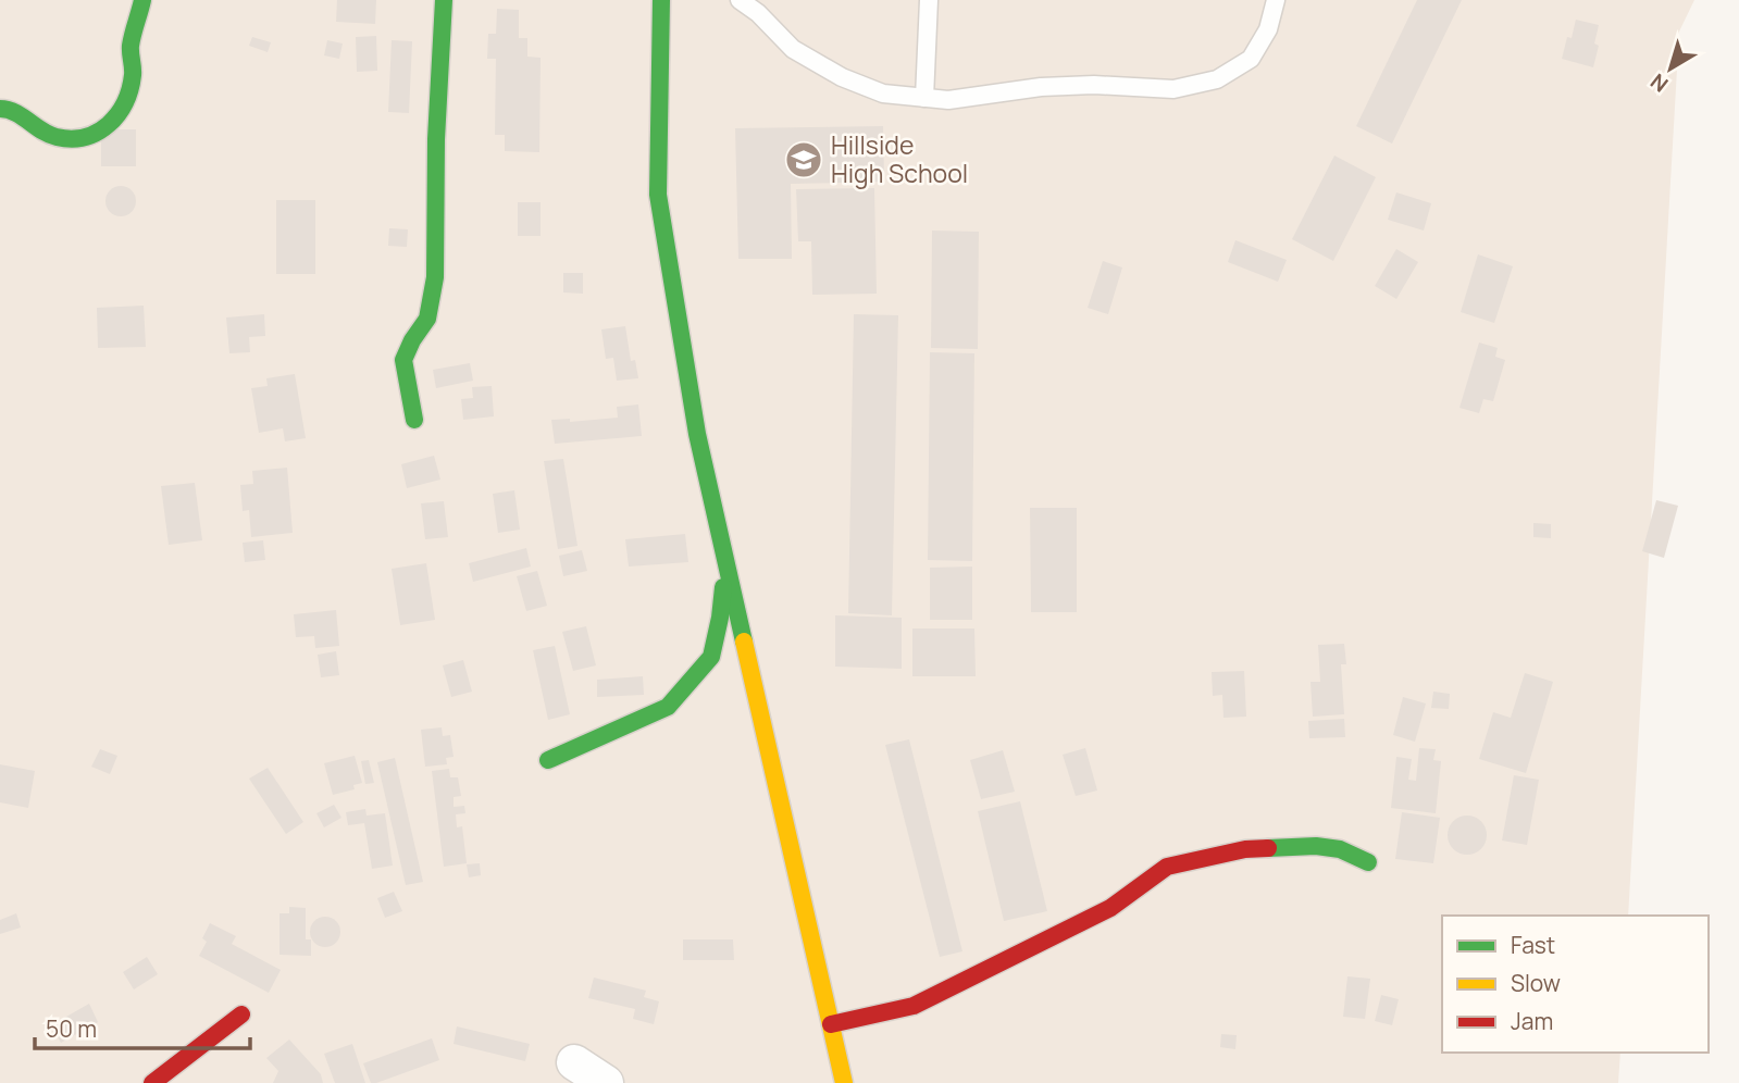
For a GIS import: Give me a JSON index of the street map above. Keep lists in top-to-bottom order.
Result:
{
  "places": {
    "school or university": ["Hillside High School"]
  },
  "legend": ["Fast", "Slow", "Jam"],
  "scale_bar": "50 m",
  "north": "bottom left"
}
